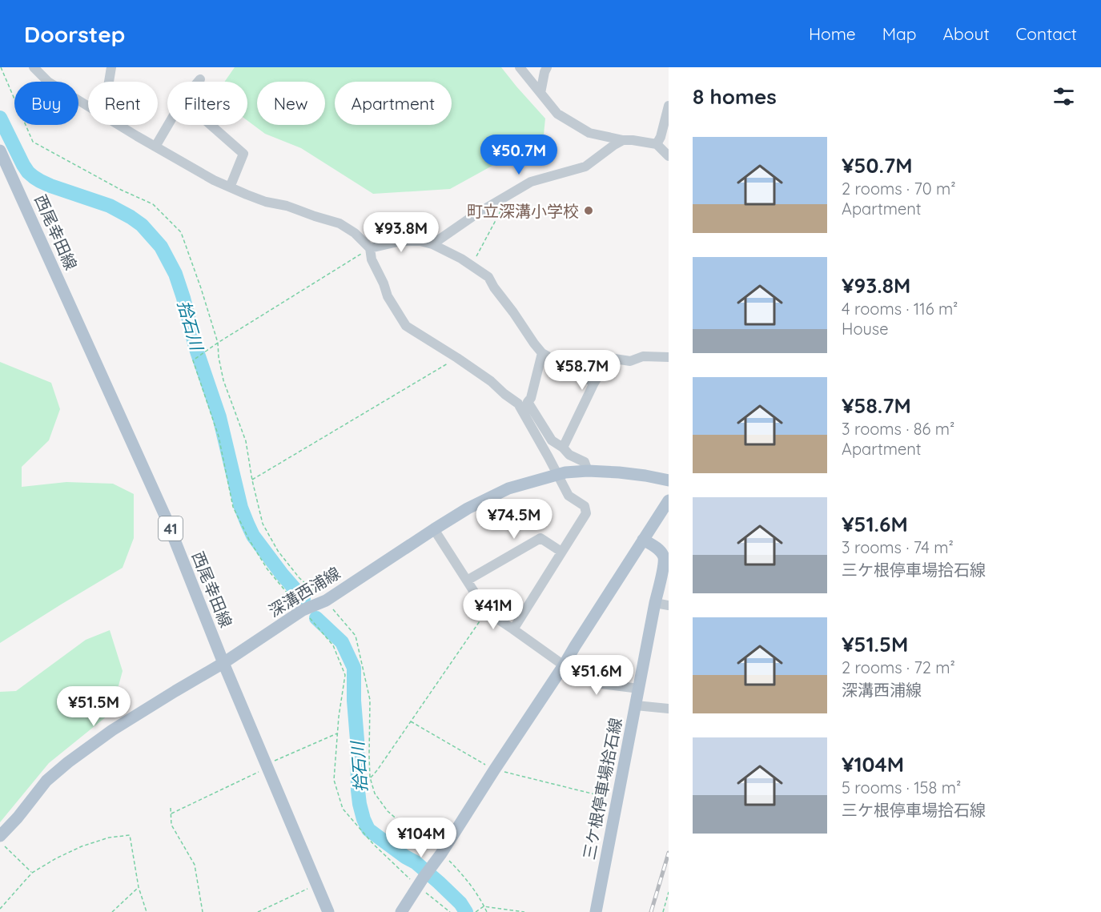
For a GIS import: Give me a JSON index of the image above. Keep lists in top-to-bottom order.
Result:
{
  "streets": {
    "main road": [
      "西尾幸田線",
      "41",
      "深溝西浦線",
      "三ケ根停車場拾石線"
    ]
  },
  "crossings": [
    ["西尾幸田線", "深溝西浦線"]
  ],
  "water": ["拾石川"],
  "places": ["町立深溝小学校"],
  "page": {
    "header": "Doorstep",
    "nav": [
      "Home",
      "Map",
      "About",
      "Contact"
    ],
    "heading": "8 homes",
    "chip": [
      "Buy",
      "Rent",
      "Filters",
      "New",
      "Apartment"
    ],
    "list": [
      {
        "name": "¥50.7M",
        "note": "2 rooms · 70 m² · Apartment"
      },
      {
        "name": "¥93.8M",
        "note": "4 rooms · 116 m² · House"
      },
      {
        "name": "¥58.7M",
        "note": "3 rooms · 86 m² · Apartment"
      },
      {
        "name": "¥51.6M",
        "note": "3 rooms · 74 m² · 三ケ根停車場拾石線"
      },
      {
        "name": "¥51.5M",
        "note": "2 rooms · 72 m² · 深溝西浦線"
      },
      {
        "name": "¥104M",
        "note": "5 rooms · 158 m² · 三ケ根停車場拾石線"
      }
    ],
    "price": [
      "¥50.7M",
      "¥93.8M",
      "¥58.7M",
      "¥74.5M",
      "¥41M",
      "¥51.6M",
      "¥51.5M",
      "¥104M"
    ]
  }
}
